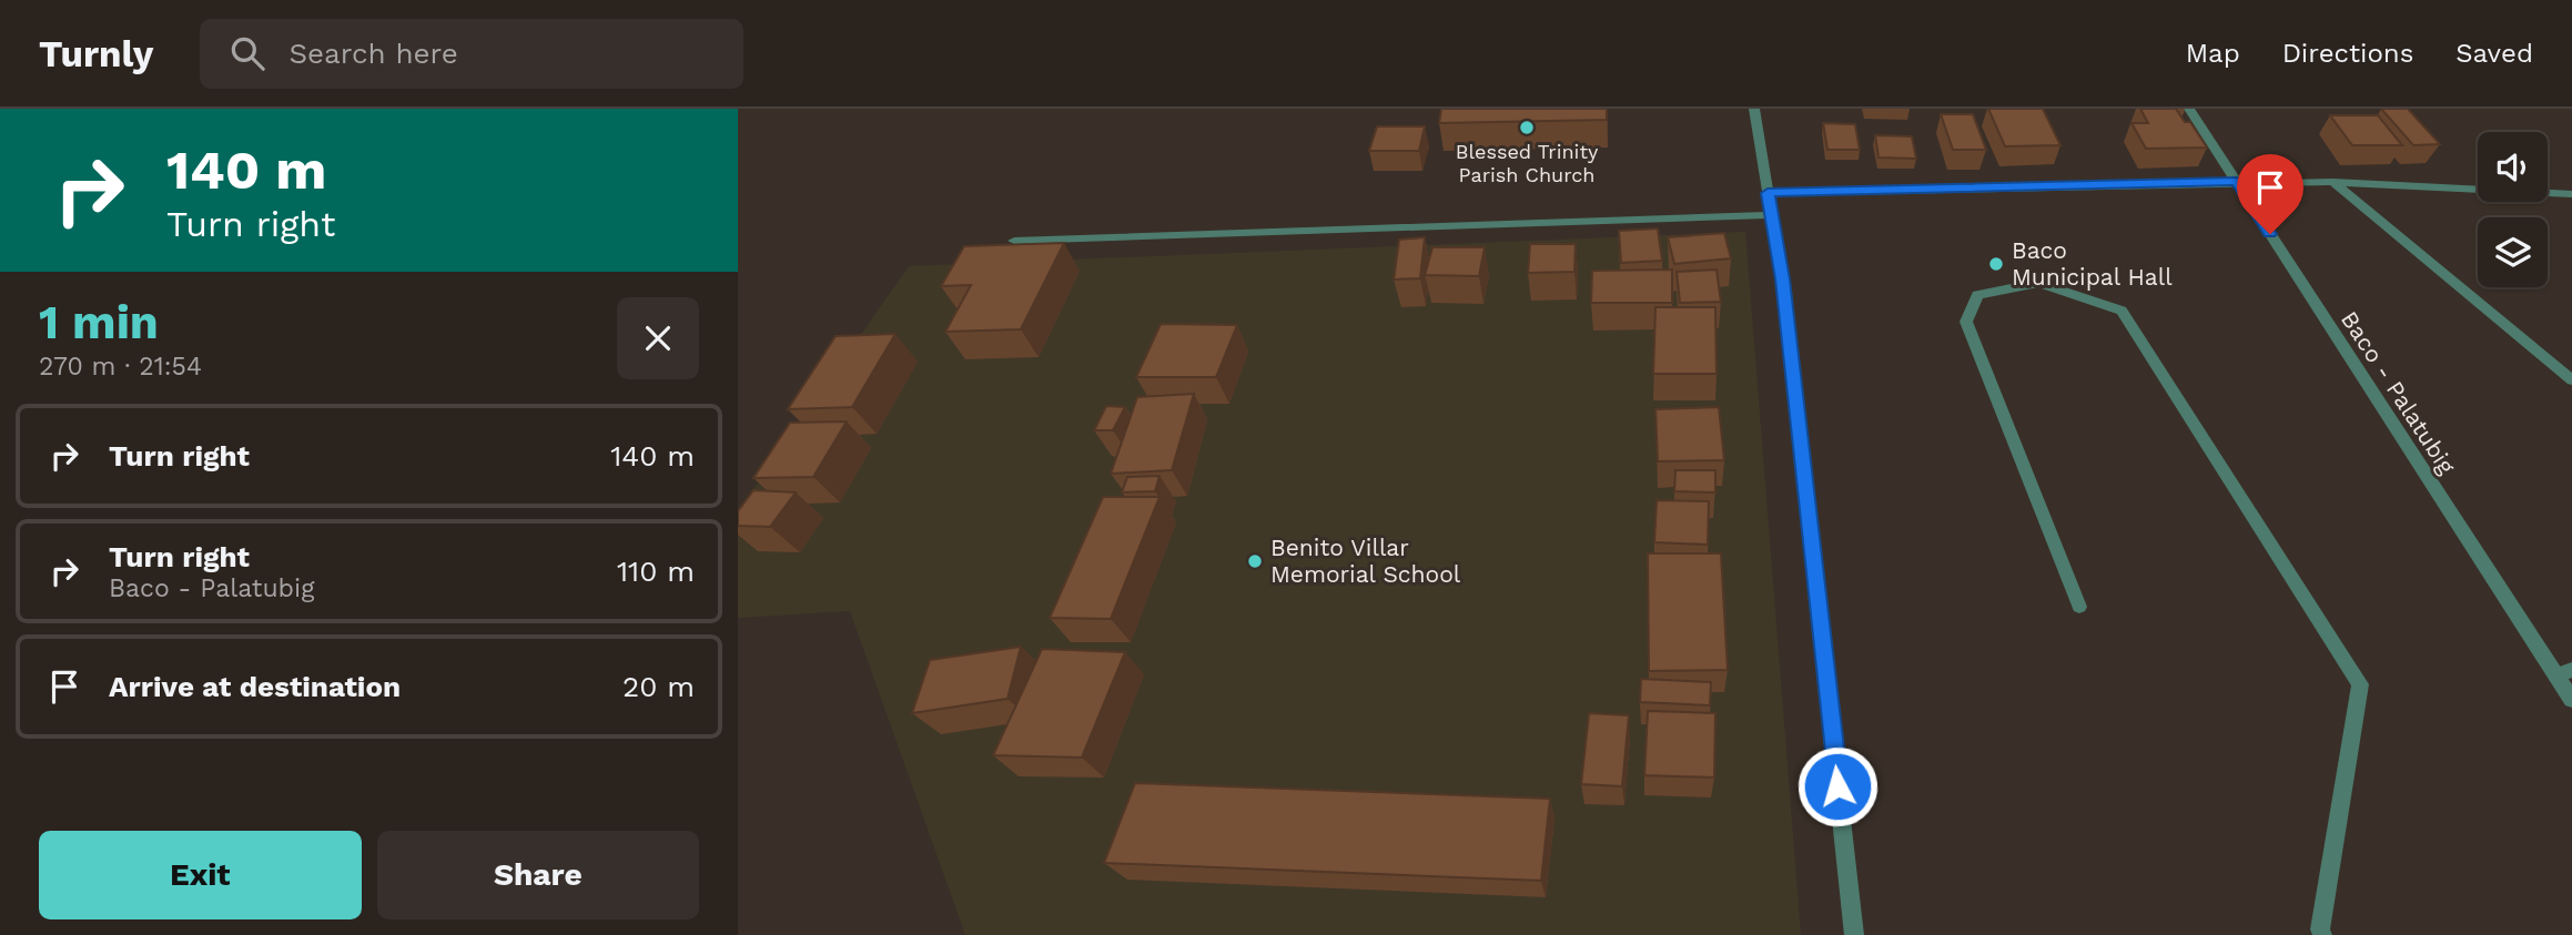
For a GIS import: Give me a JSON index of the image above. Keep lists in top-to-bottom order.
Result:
{
  "streets": {
    "street": ["Baco - Palatubig"]
  },
  "places": ["Blessed Trinity Parish Church", "Baco Municipal Hall", "Benito Villar Memorial School"],
  "page": {
    "header": "Turnly",
    "search": "Search here",
    "nav": ["Map", "Directions", "Saved"],
    "turn": ["140 m", "Turn right"],
    "heading": ["1 min", "270 m · 21:54"],
    "list": [
      {
        "name": "Turn right",
        "value": "140 m"
      },
      {
        "name": "Turn right",
        "note": "Baco - Palatubig",
        "value": "110 m"
      },
      {
        "name": "Arrive at destination",
        "value": "20 m"
      }
    ],
    "buttons": ["Exit", "Share"]
  }
}
